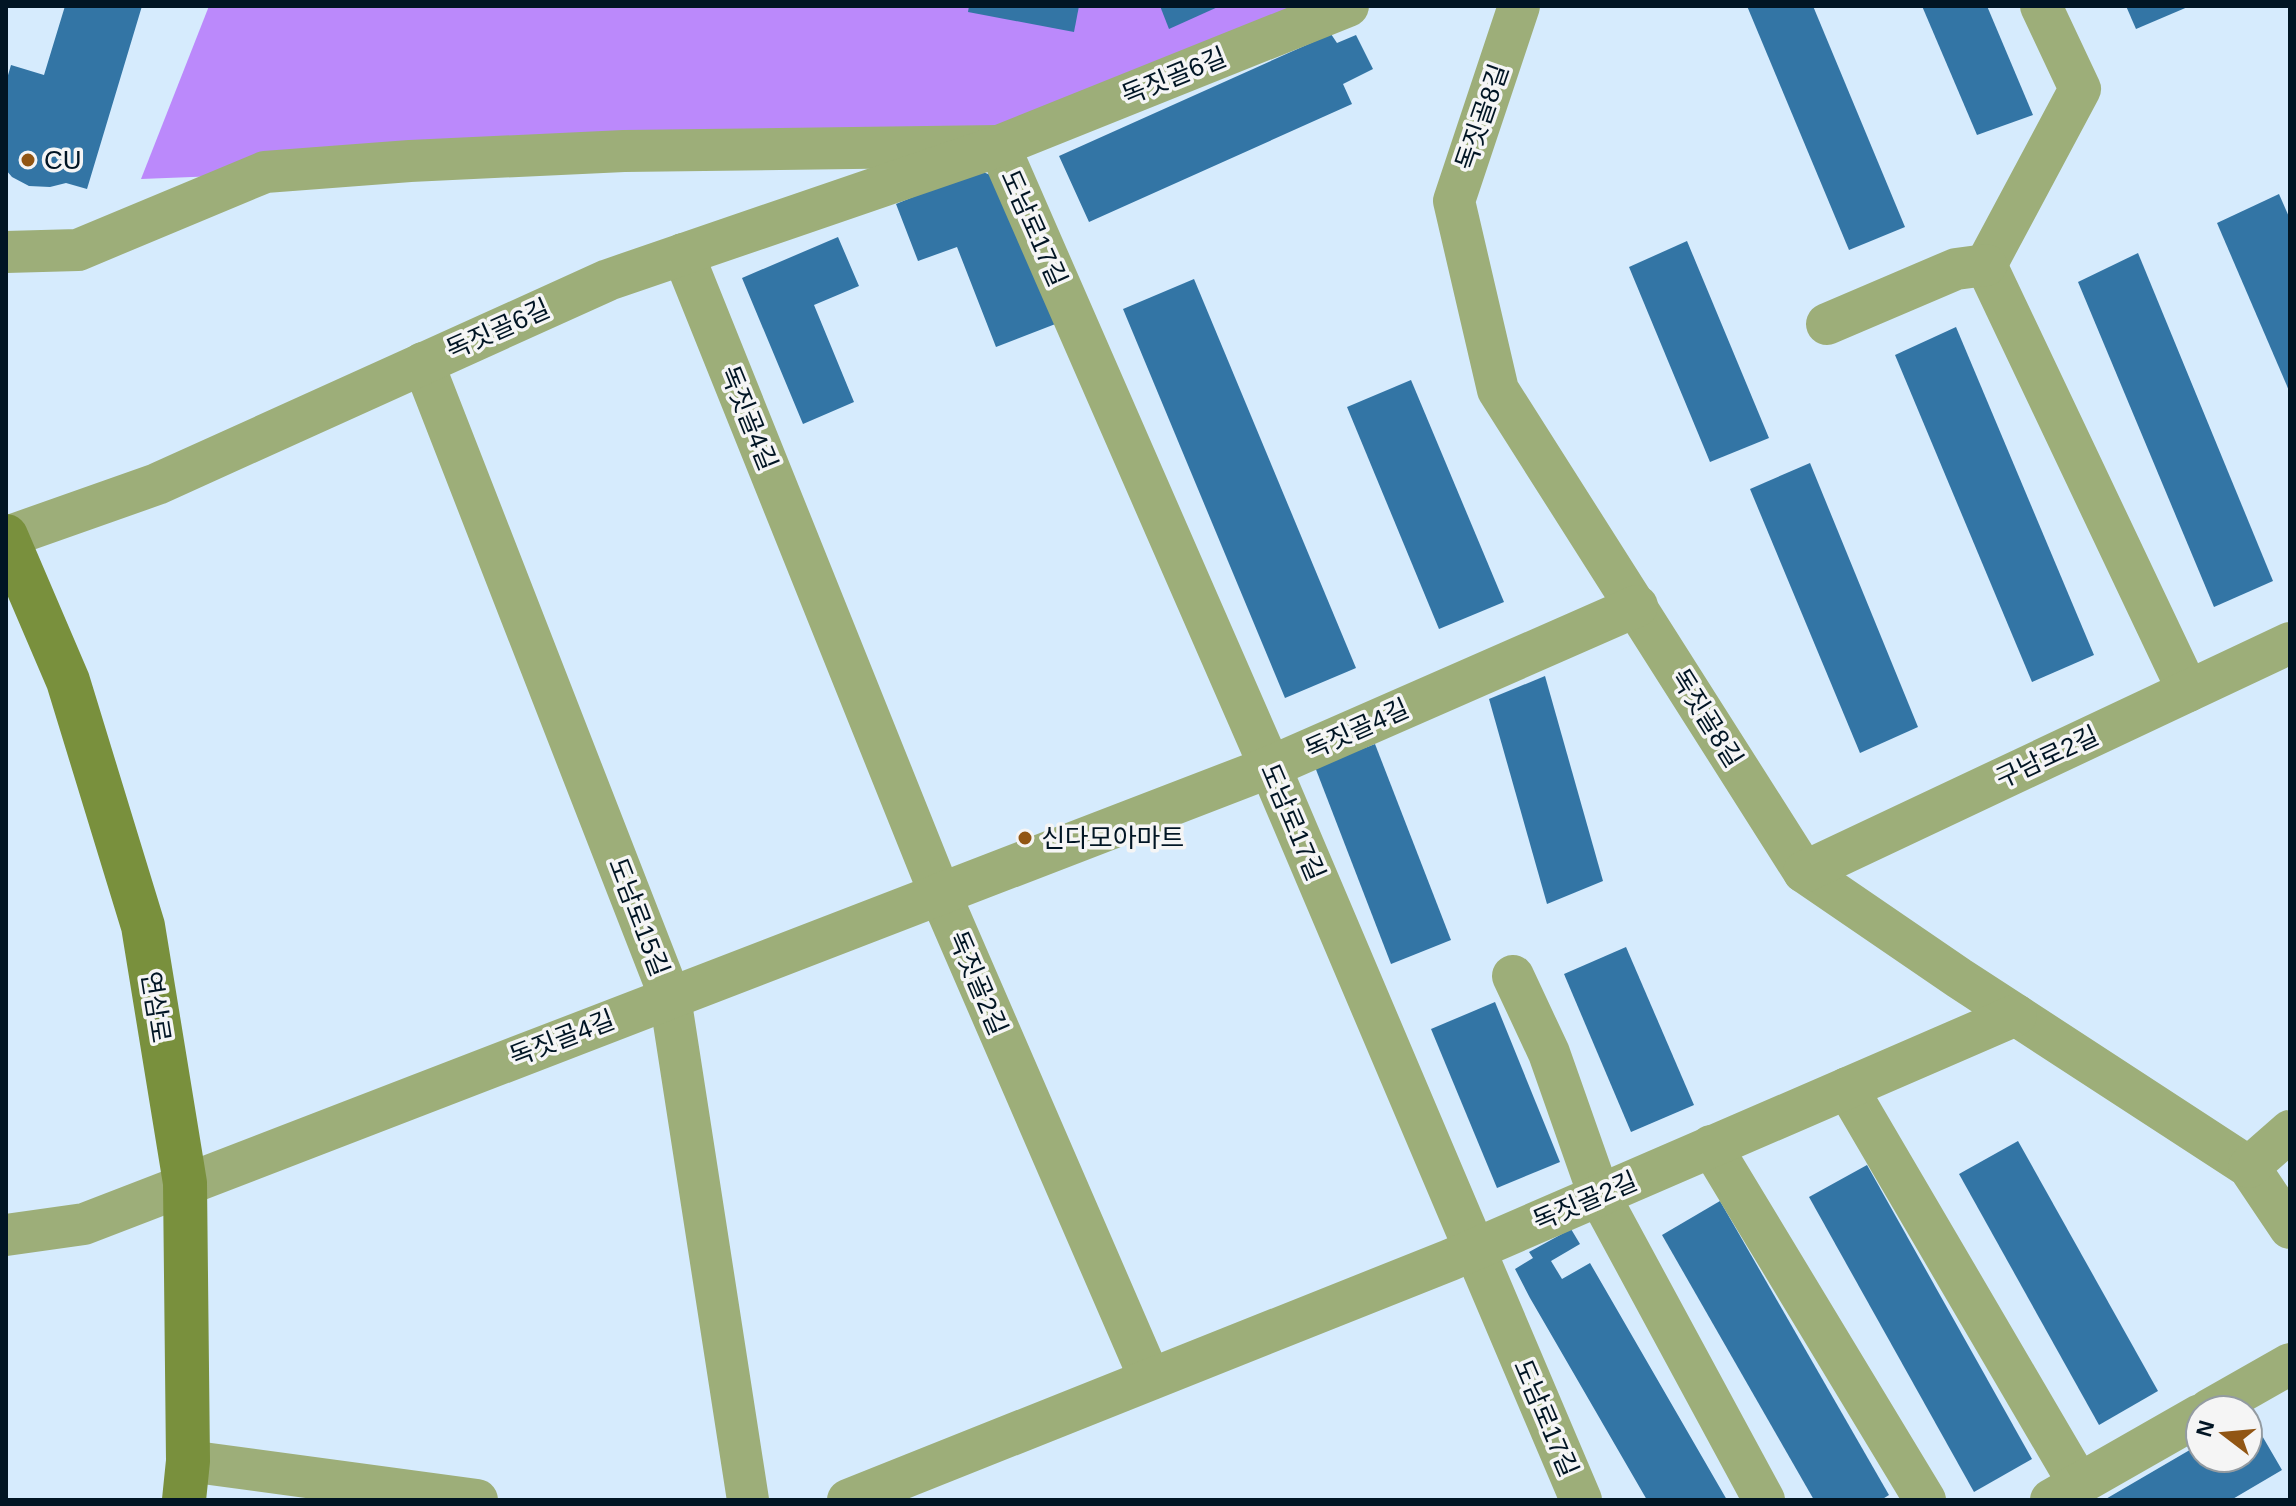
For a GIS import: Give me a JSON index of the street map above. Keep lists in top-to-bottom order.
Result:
{
  "streets": {
    "main road": ["연삼로"],
    "street": [
      "독짓골6길",
      "독짓골8길",
      "도남로17길",
      "독짓골4길",
      "구남로2길",
      "도남로15길",
      "독짓골2길"
    ]
  },
  "crossings": [
    ["독짓골6길", "도남로17길"],
    ["독짓골6길", "독짓골4길"],
    ["독짓골6길", "도남로15길"],
    ["독짓골6길", "연삼로"],
    ["독짓골8길", "독짓골4길"],
    ["독짓골8길", "구남로2길"],
    ["독짓골8길", "독짓골2길"],
    ["도남로17길", "독짓골4길"],
    ["도남로17길", "독짓골2길"],
    ["독짓골4길", "도남로15길"],
    ["독짓골4길", "독짓골2길"],
    ["독짓골4길", "연삼로"]
  ],
  "places": ["CU", "신다모아마트"],
  "north": "left"
}
